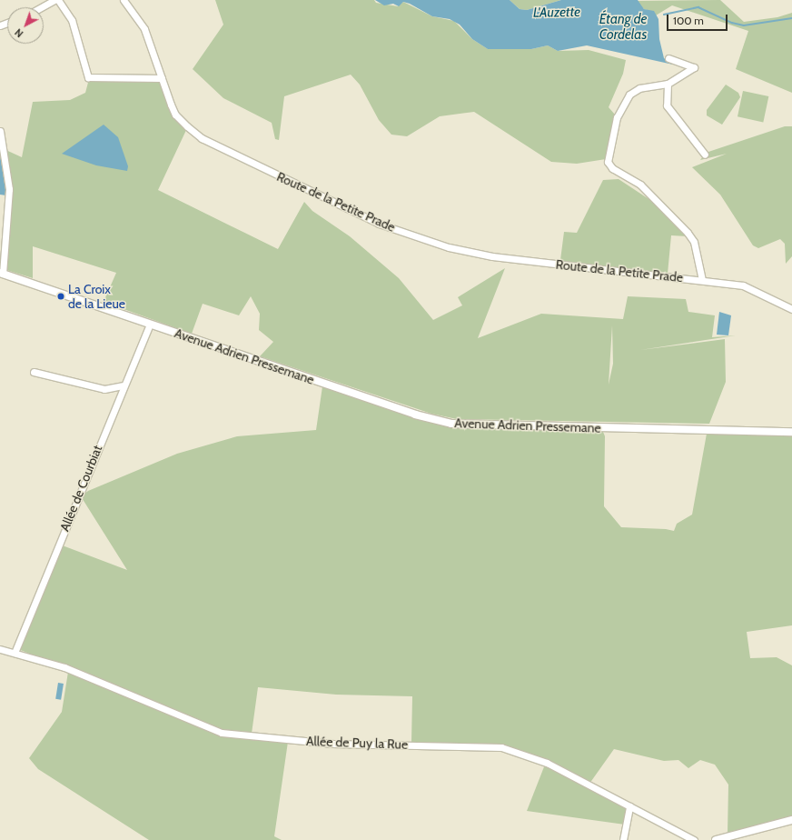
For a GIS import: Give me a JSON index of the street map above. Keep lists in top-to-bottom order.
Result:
{
  "streets": {
    "main road": ["Avenue Adrien Pressemane"],
    "street": ["Route de la Petite Prade", "Allée de Courbiat", "Allée de Puy la Rue"]
  },
  "crossings": [
    ["Avenue Adrien Pressemane", "Allée de Courbiat"],
    ["Allée de Courbiat", "Allée de Puy la Rue"]
  ],
  "water": ["L'Auzette", "Étang de Cordelas"],
  "places": ["La Croix de la Lieue"],
  "scale_bar": "100 m",
  "north": "bottom left"
}
